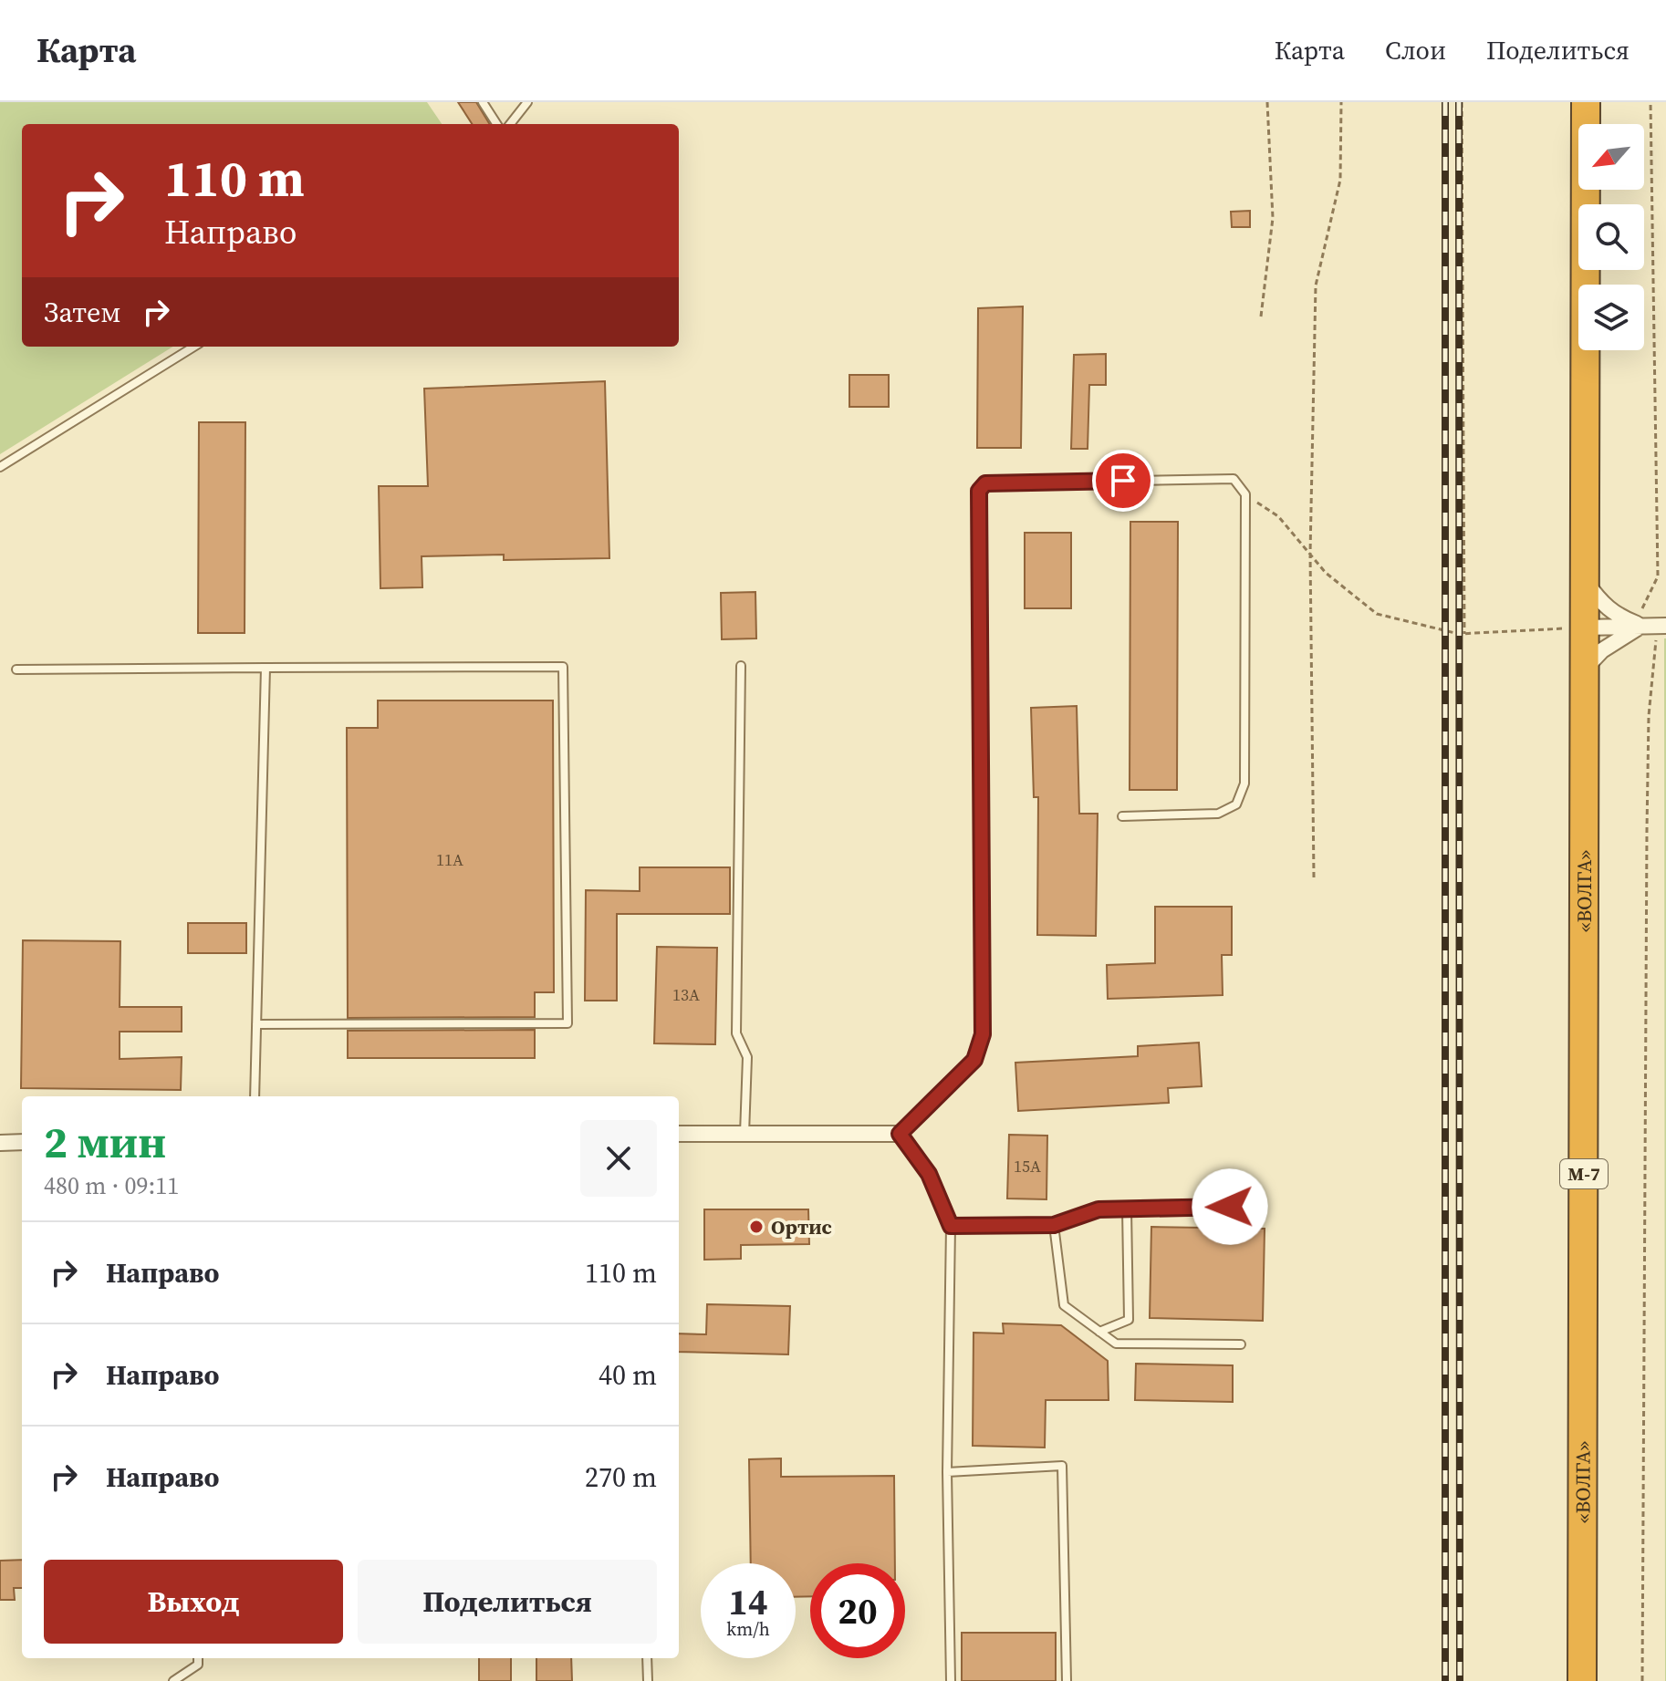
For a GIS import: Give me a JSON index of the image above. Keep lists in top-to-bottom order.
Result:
{
  "streets": {
    "highway": ["«ВОЛГА»", "М-7"]
  },
  "places": ["Ортис"],
  "house_numbers": ["11А", "13А", "15А"],
  "north": "bottom left",
  "page": {
    "header": "Карта",
    "nav": ["Карта", "Слои", "Поделиться"],
    "turn": ["110 m", "Направо"],
    "then": "Затем",
    "heading": ["2 мин", "480 m · 09:11"],
    "list": [
      {
        "name": "Направо",
        "value": "110 m"
      },
      {
        "name": "Направо",
        "value": "40 m"
      },
      {
        "name": "Направо",
        "value": "270 m"
      }
    ],
    "buttons": ["Выход", "Поделиться"],
    "speed": "14 km/h",
    "limit": "20"
  }
}
